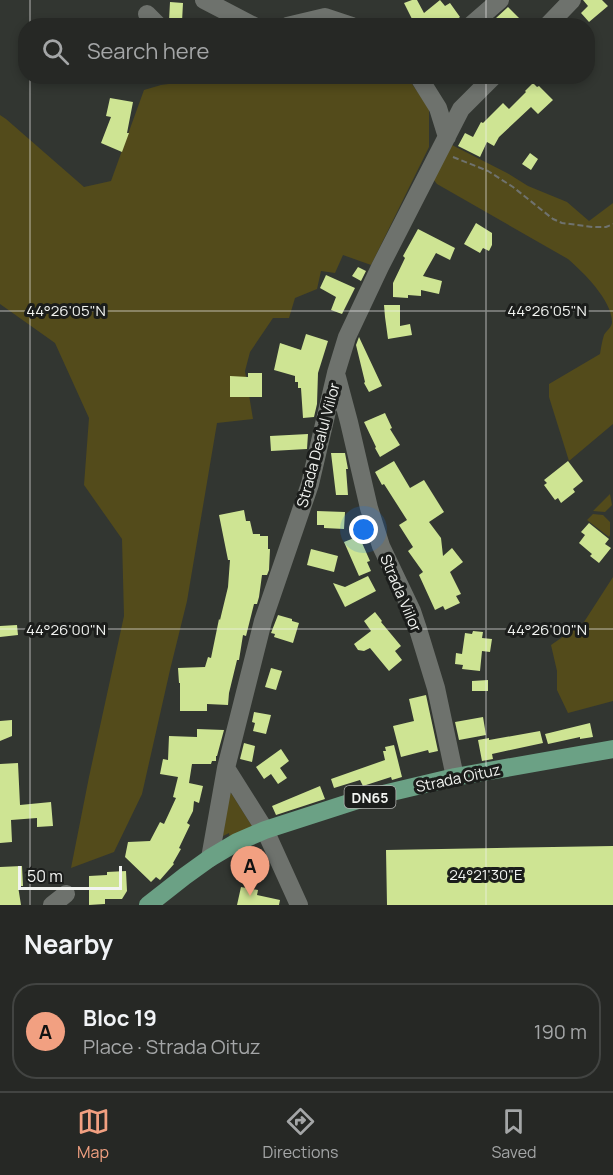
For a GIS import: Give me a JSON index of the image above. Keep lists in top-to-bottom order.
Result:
{
  "streets": {
    "main road": ["Strada Oituz", "DN65"],
    "street": ["Strada Dealul Viilor", "Strada Viilor"]
  },
  "crossings": [
    ["Strada Dealul Viilor", "Strada Viilor"],
    ["Strada Dealul Viilor", "Strada Oituz"],
    ["Strada Viilor", "Strada Oituz"]
  ],
  "scale_bar": "50 m",
  "page": {
    "search": "Search here",
    "pins": "A",
    "scale": "50 m",
    "heading": "Nearby",
    "list": [
      {
        "mark": "A",
        "name": "Bloc 19",
        "note": "Place · Strada Oituz",
        "value": "190 m"
      }
    ],
    "nav": ["Map", "Directions", "Saved"]
  },
  "coordinates": ["44°26'05\"N", "44°26'00\"N", "24°21'30\"E"]
}
